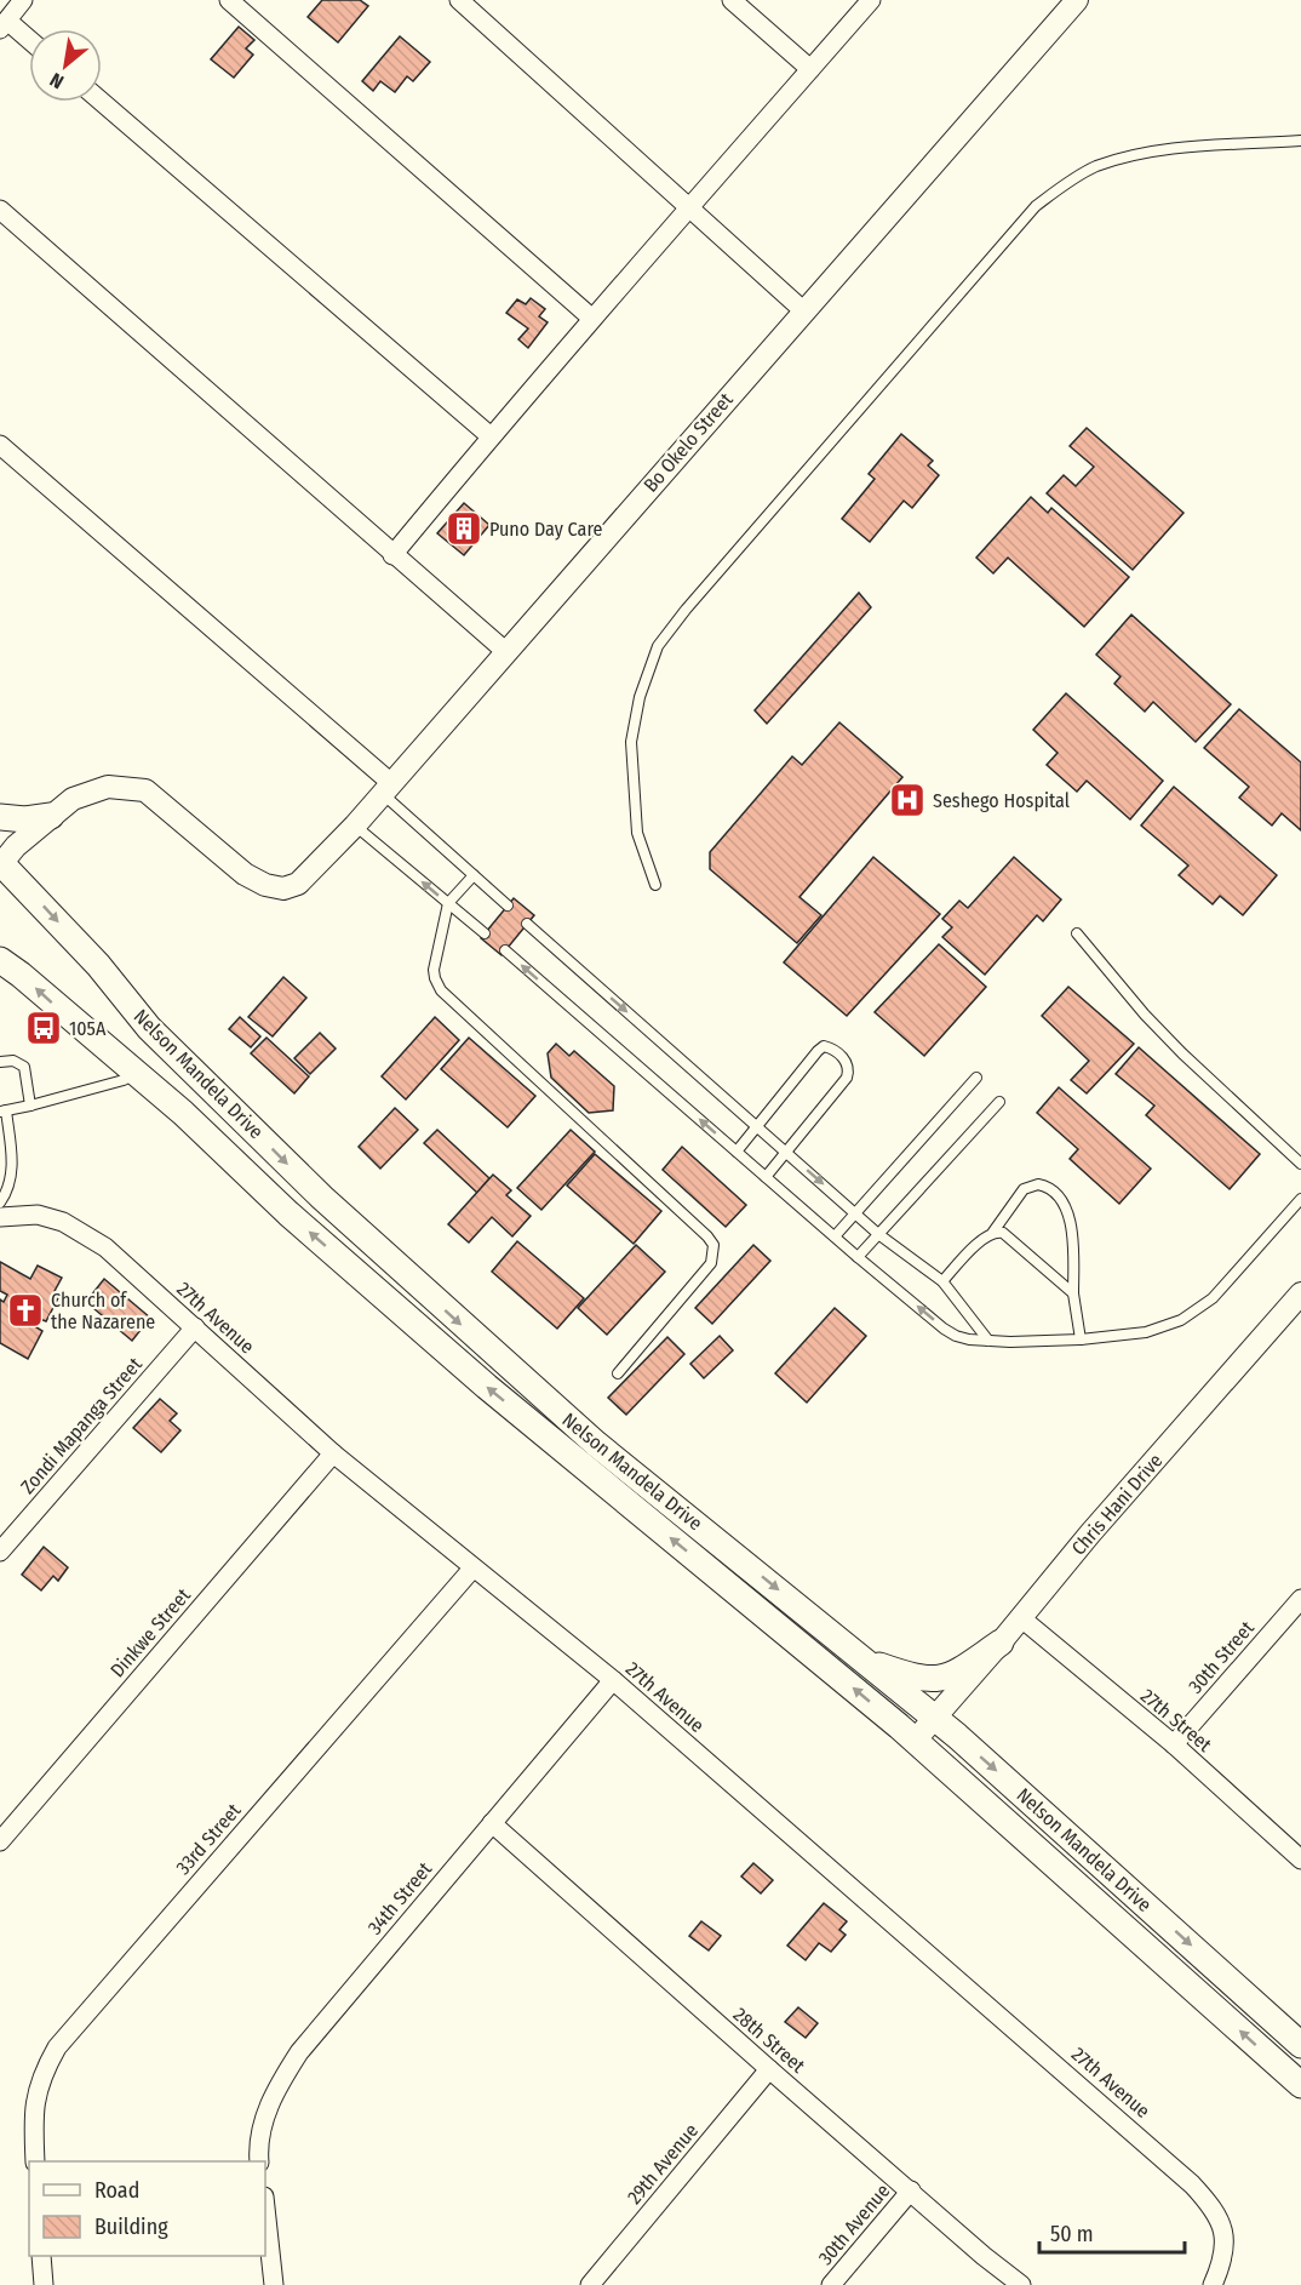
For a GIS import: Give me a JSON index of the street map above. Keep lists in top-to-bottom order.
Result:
{
  "streets": {
    "main road": ["Nelson Mandela Drive"],
    "street": [
      "Bo Okelo Street",
      "27th Avenue",
      "Zondi Mapanga Street",
      "Chris Hani Drive",
      "Dinkwe Street",
      "30th Street",
      "27th Street",
      "33rd Street",
      "34th Street",
      "28th Street",
      "29th Avenue",
      "30th Avenue"
    ]
  },
  "crossings": [
    ["Nelson Mandela Drive", "Chris Hani Drive"],
    ["27th Avenue", "Zondi Mapanga Street"],
    ["27th Avenue", "Dinkwe Street"],
    ["27th Avenue", "33rd Street"],
    ["27th Avenue", "34th Street"],
    ["Chris Hani Drive", "27th Street"],
    ["30th Street", "27th Street"],
    ["34th Street", "28th Street"],
    ["28th Street", "29th Avenue"],
    ["28th Street", "30th Avenue"]
  ],
  "places": {
    "building": ["Puno Day Care"],
    "hospital": ["Seshego Hospital"],
    "bus stop": ["105A"],
    "church": ["Church of the Nazarene"]
  },
  "legend": ["Road", "Building"],
  "scale_bar": "50 m",
  "north": "bottom left"
}
